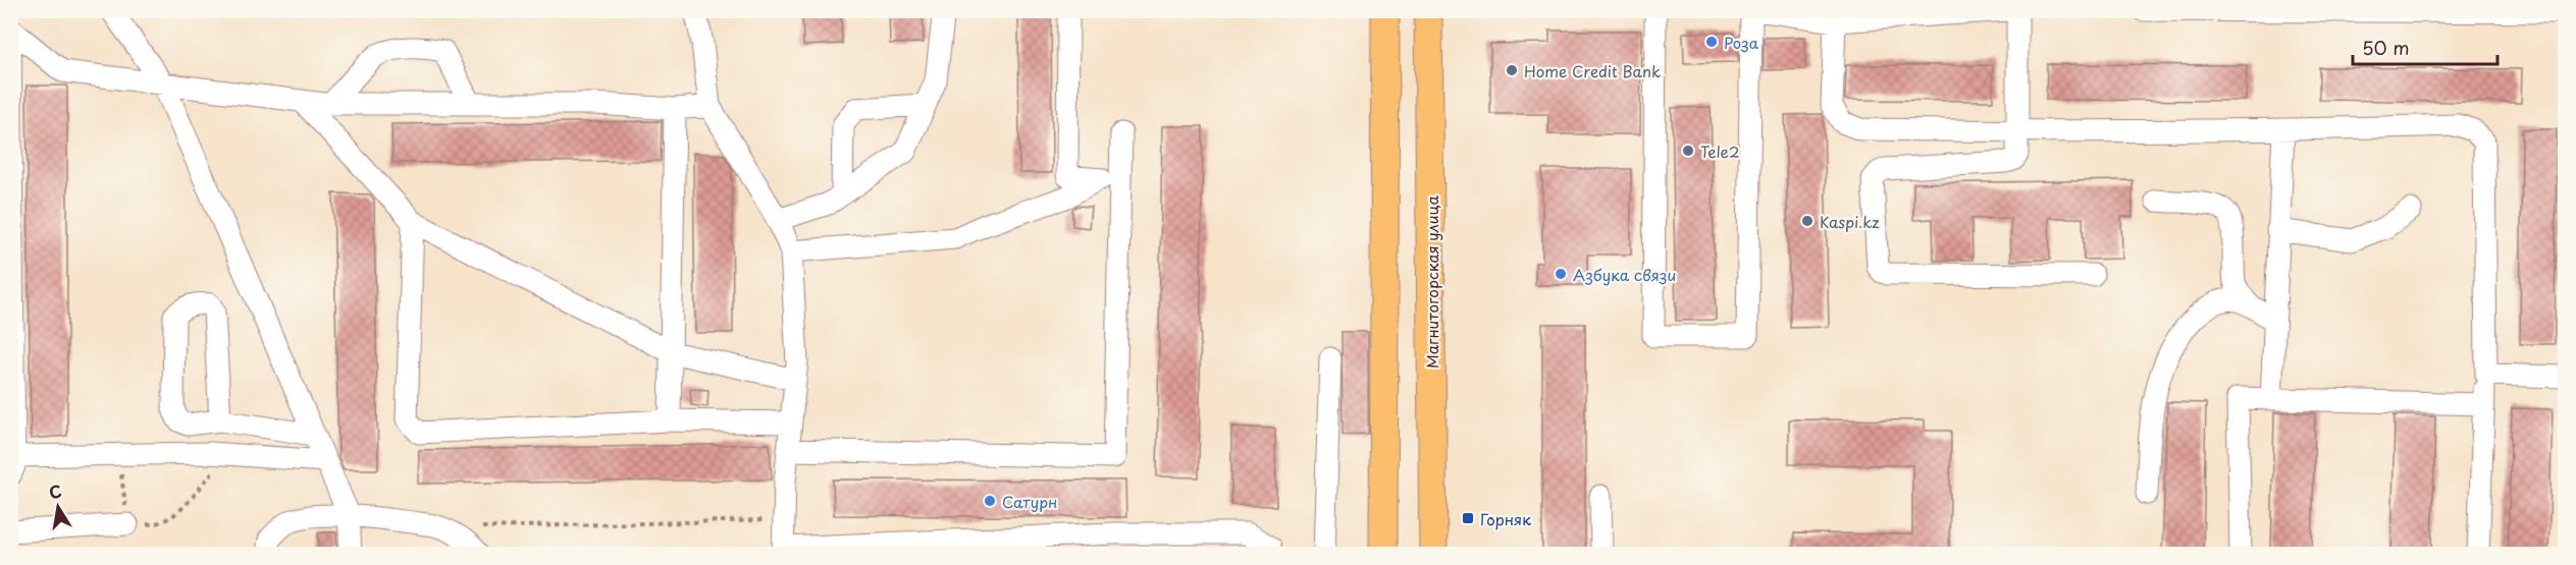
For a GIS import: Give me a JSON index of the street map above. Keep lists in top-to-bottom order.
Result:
{
  "streets": {
    "main road": ["Магнитогорская улица"]
  },
  "places": {
    "other": [
      "Роза",
      "Home Credit Bank",
      "Tele2",
      "Kaspi.kz",
      "Азбука связи",
      "Сатурн"
    ],
    "transit": ["Горняк"]
  },
  "scale_bar": "50 m",
  "north": "top"
}
